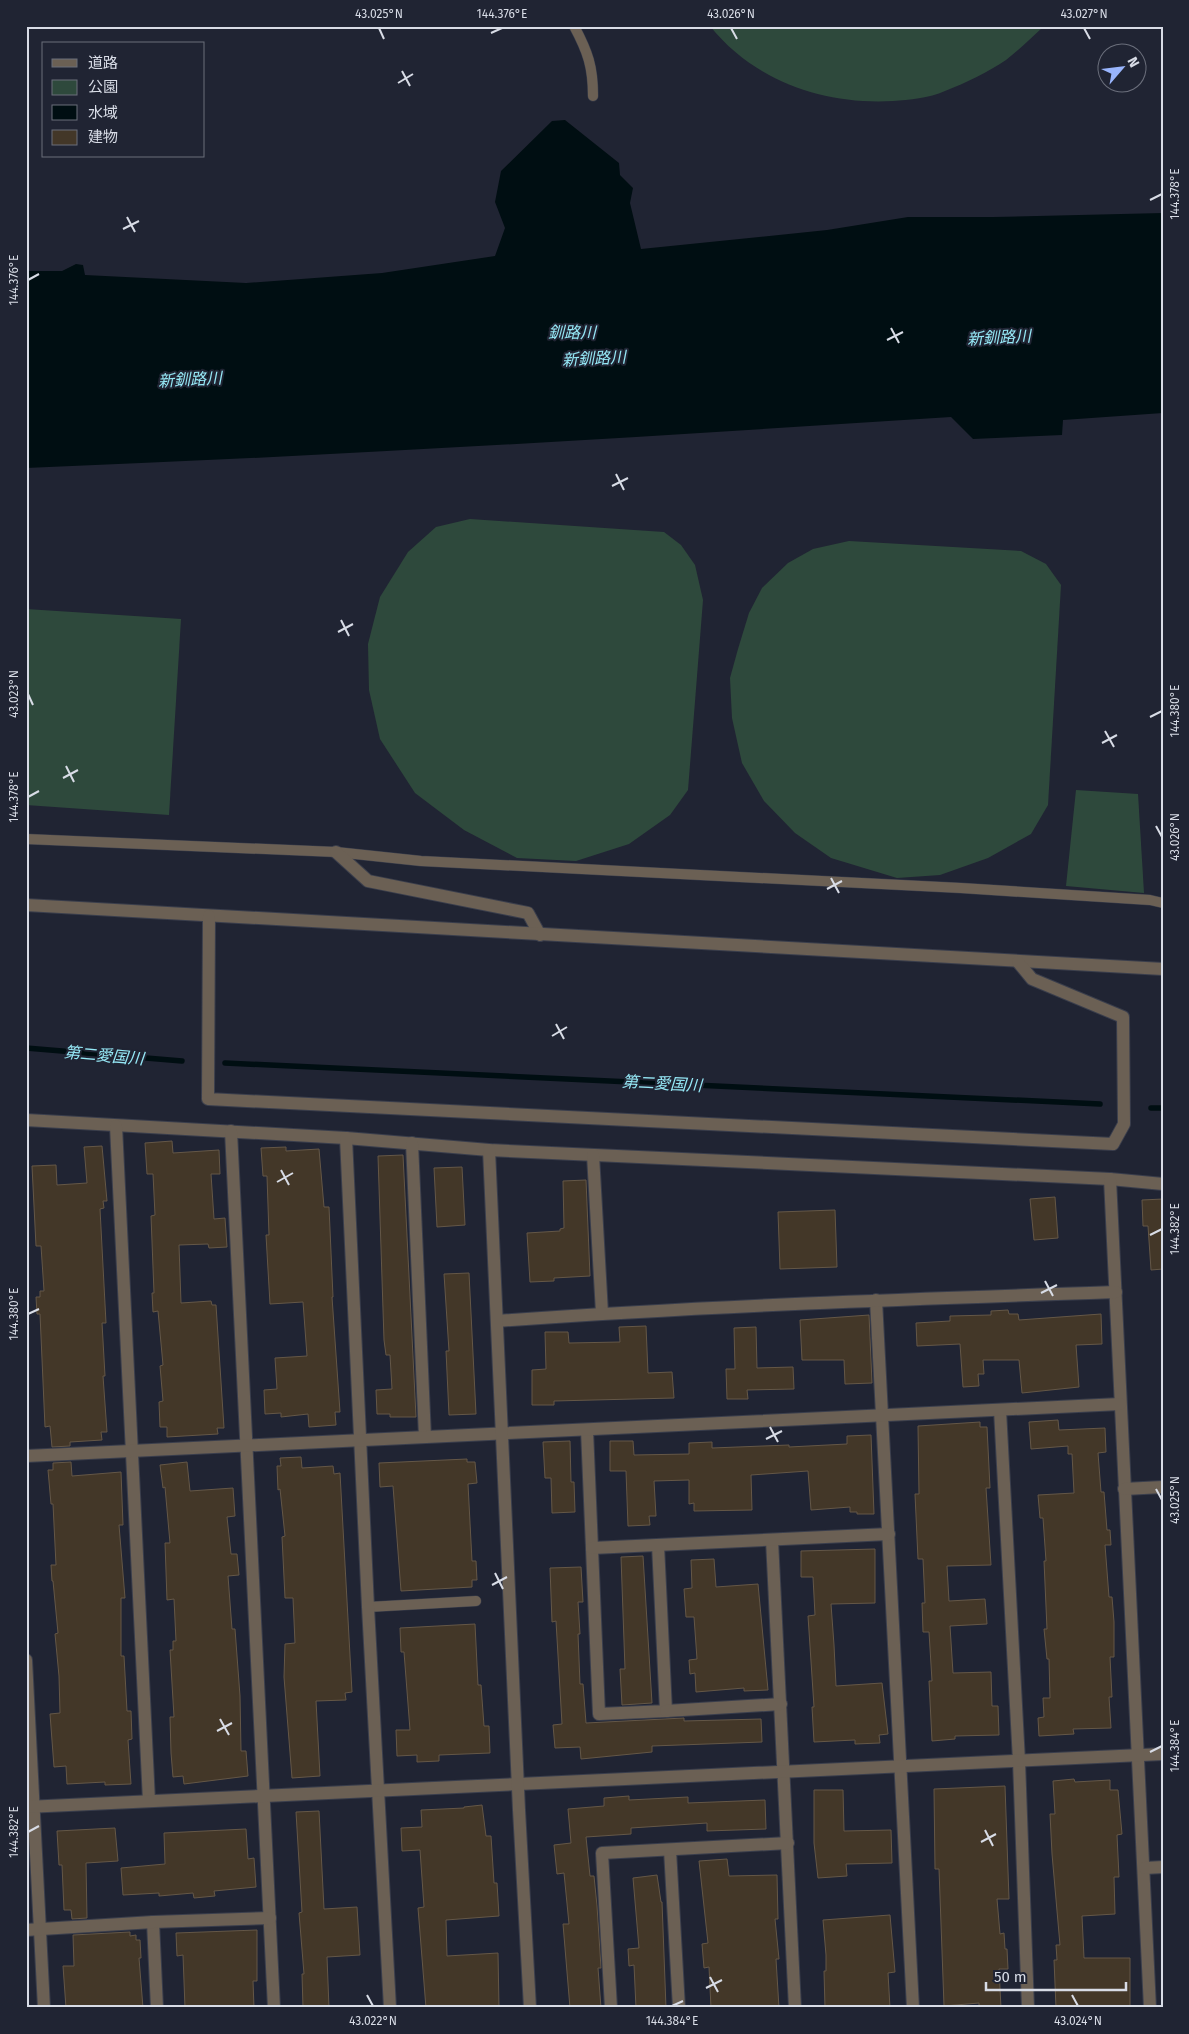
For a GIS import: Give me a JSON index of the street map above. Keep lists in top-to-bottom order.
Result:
{
  "water": ["釧路川", "新釧路川", "第二愛国川"],
  "legend": [
    "道路",
    "公園",
    "水域",
    "建物"
  ],
  "scale_bar": "50 m",
  "north": "top right",
  "coordinates": [
    "43.025°N",
    "144.376°E",
    "43.026°N",
    "43.027°N",
    "144.378°E",
    "43.023°N",
    "144.380°E",
    "144.382°E",
    "144.384°E",
    "43.022°N",
    "43.024°N"
  ]
}
